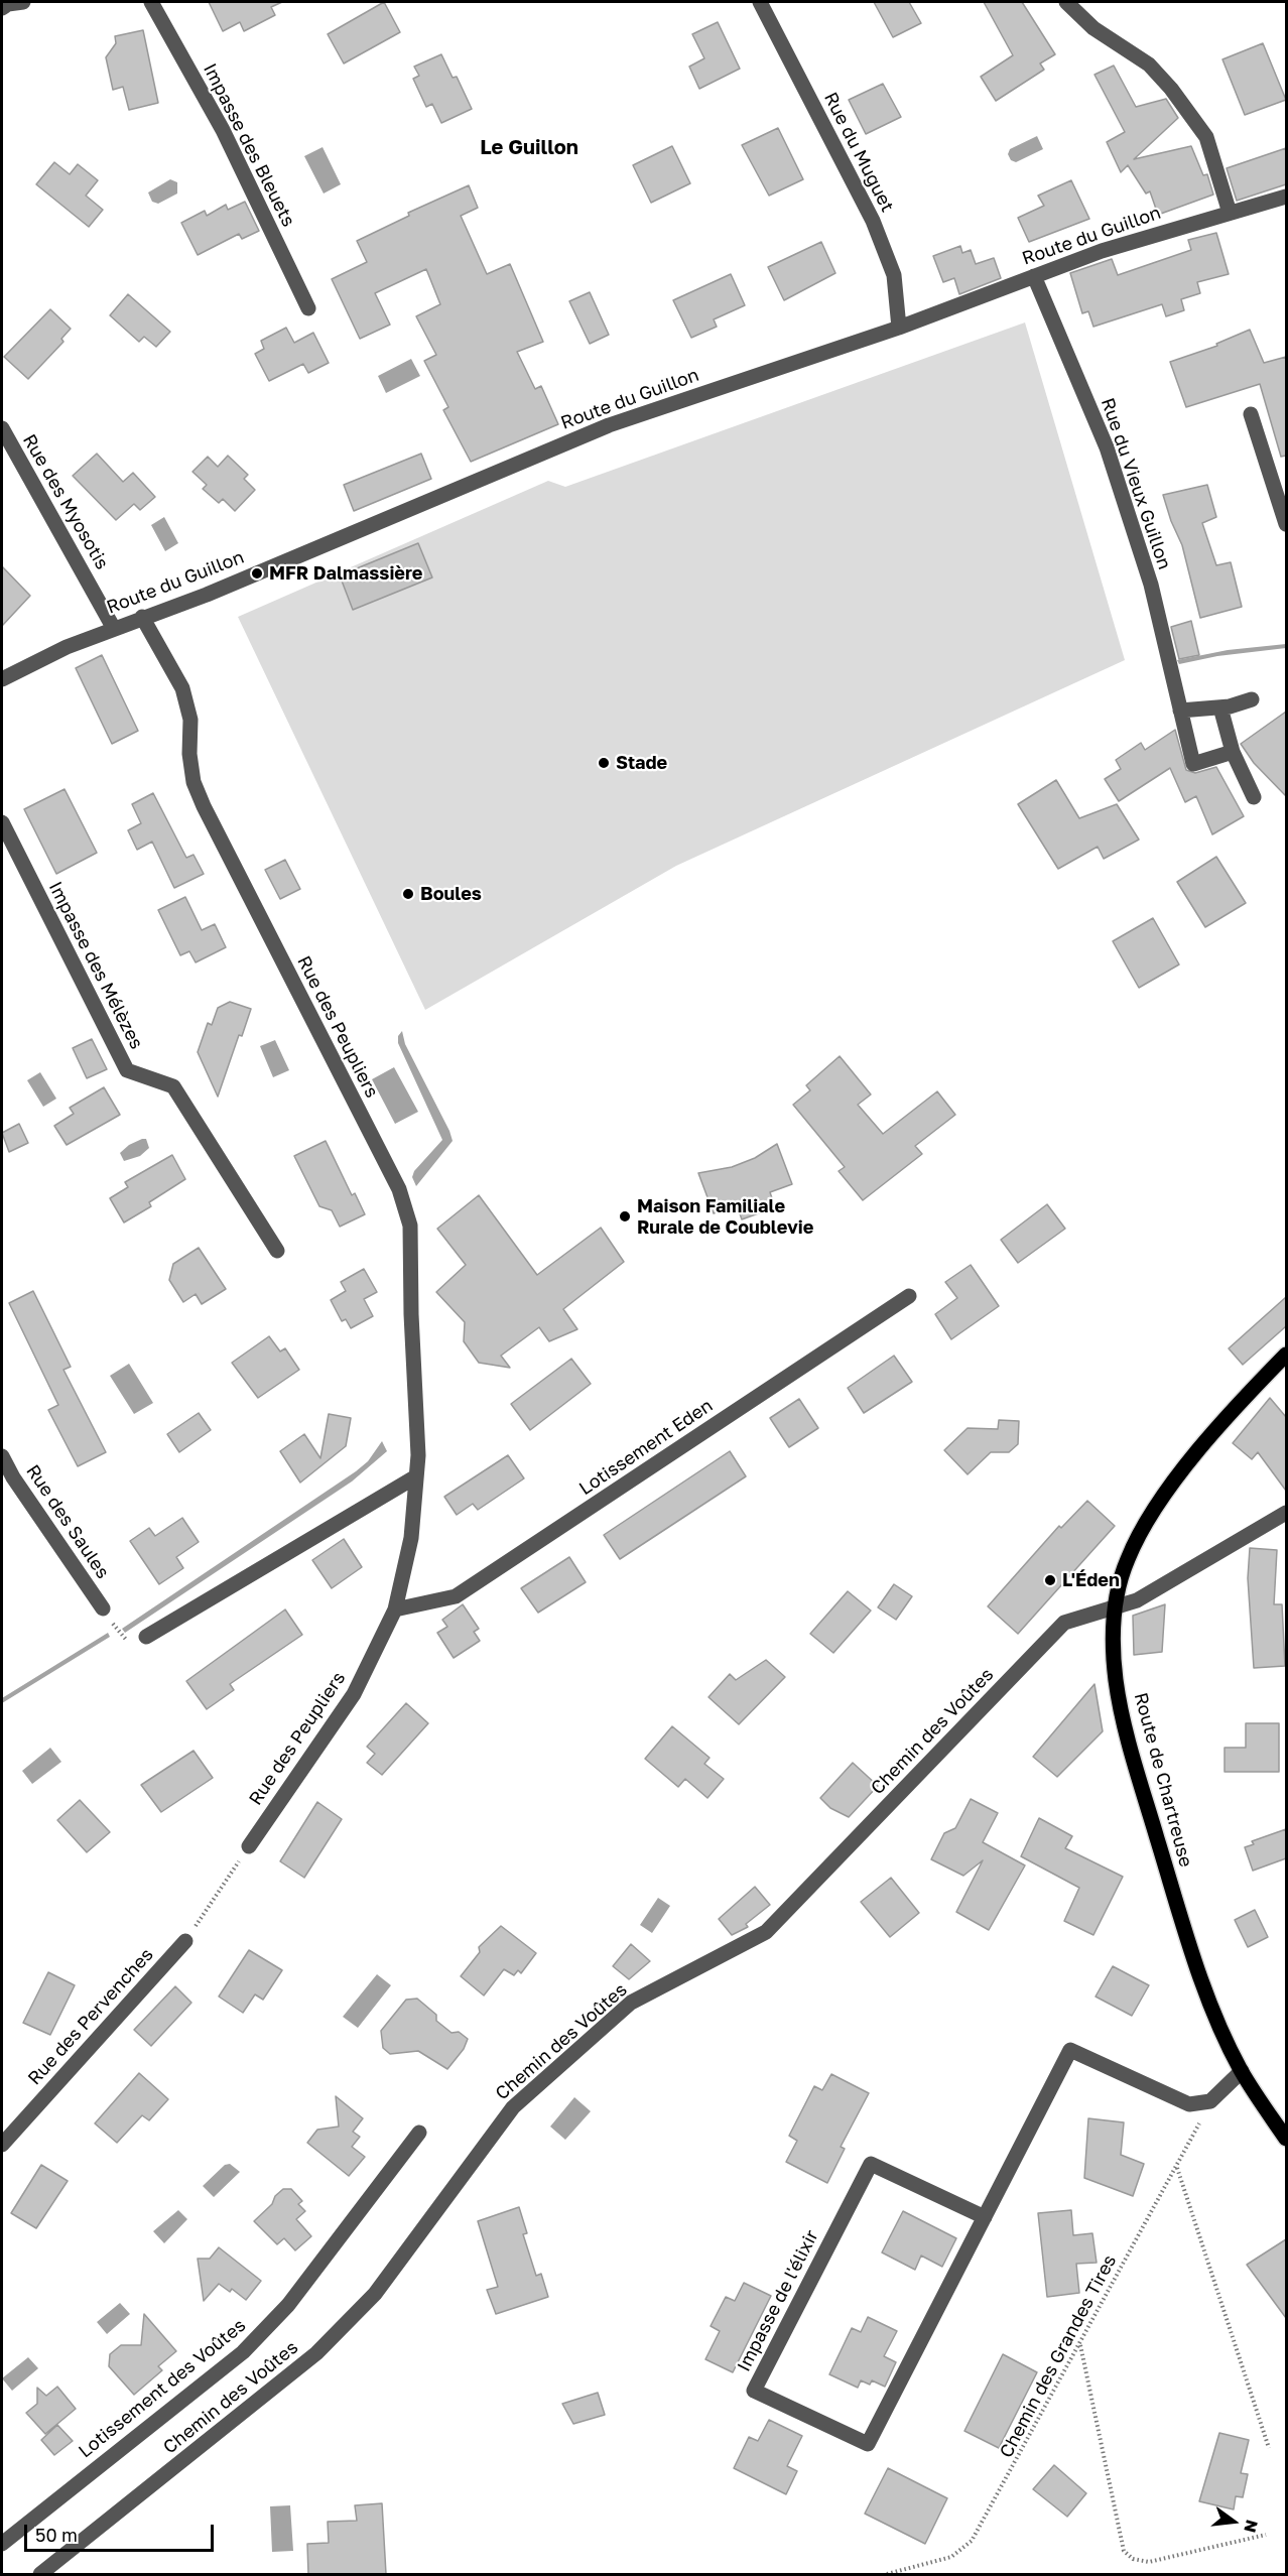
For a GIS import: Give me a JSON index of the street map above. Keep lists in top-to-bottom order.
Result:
{
  "streets": {
    "main road": ["Route de Chartreuse"],
    "street": [
      "Impasse des Bleuets",
      "Rue du Muguet",
      "Route du Guillon",
      "Rue du Vieux Guillon",
      "Rue des Myosotis",
      "Impasse des Mélèzes",
      "Rue des Peupliers",
      "Lotissement Eden",
      "Rue des Saules",
      "Chemin des Voûtes",
      "Rue des Pervenches",
      "Impasse de l'élixir",
      "Lotissement des Voûtes"
    ],
    "path": ["Chemin des Grandes Tires"]
  },
  "crossings": [
    ["Rue du Muguet", "Route du Guillon"],
    ["Route du Guillon", "Rue du Vieux Guillon"],
    ["Route du Guillon", "Rue des Myosotis"],
    ["Route du Guillon", "Rue des Peupliers"],
    ["Rue des Peupliers", "Lotissement Eden"],
    ["Chemin des Voûtes", "Route de Chartreuse"],
    ["Impasse de l'élixir", "Chemin des Grandes Tires"]
  ],
  "districts": ["Le Guillon"],
  "places": [
    "MFR Dalmassière",
    "Stade",
    "Boules",
    "Maison Familiale Rurale de Coublevie",
    "L'Éden"
  ],
  "scale_bar": "50 m",
  "north": "right"
}
